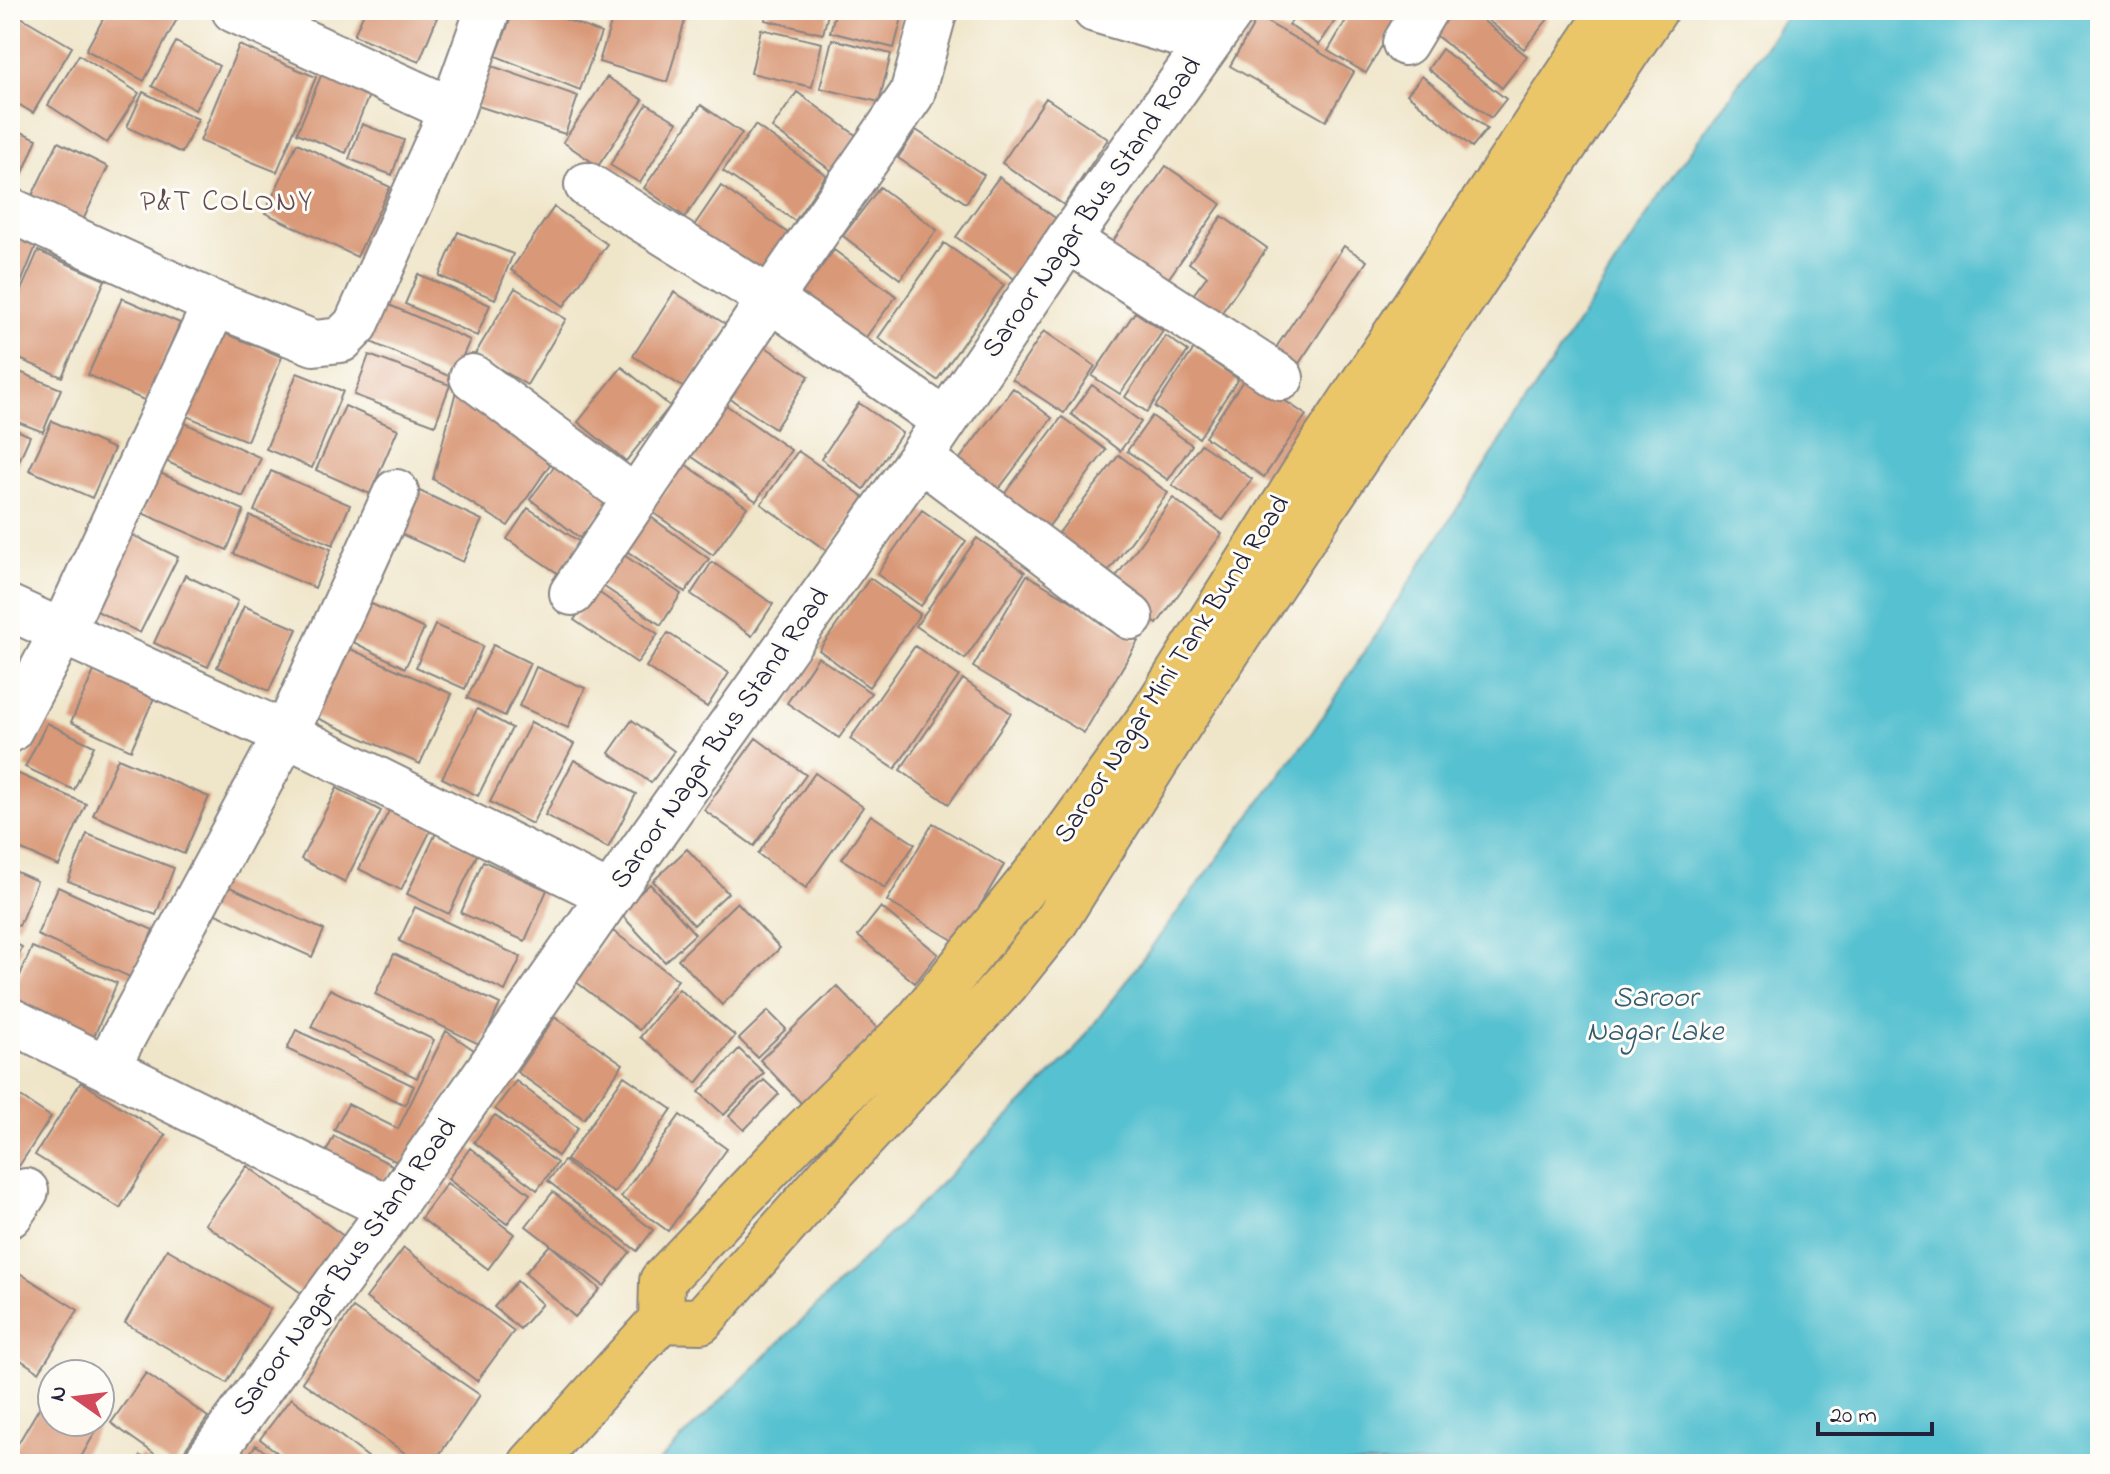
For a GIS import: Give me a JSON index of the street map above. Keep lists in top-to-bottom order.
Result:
{
  "streets": {
    "main road": ["Saroor Nagar Mini Tank Bund Road"],
    "street": ["Saroor Nagar Bus Stand Road"]
  },
  "districts": ["P&T COLONY"],
  "water": ["Saroor Nagar Lake"],
  "scale_bar": "20 m",
  "north": "left"
}
